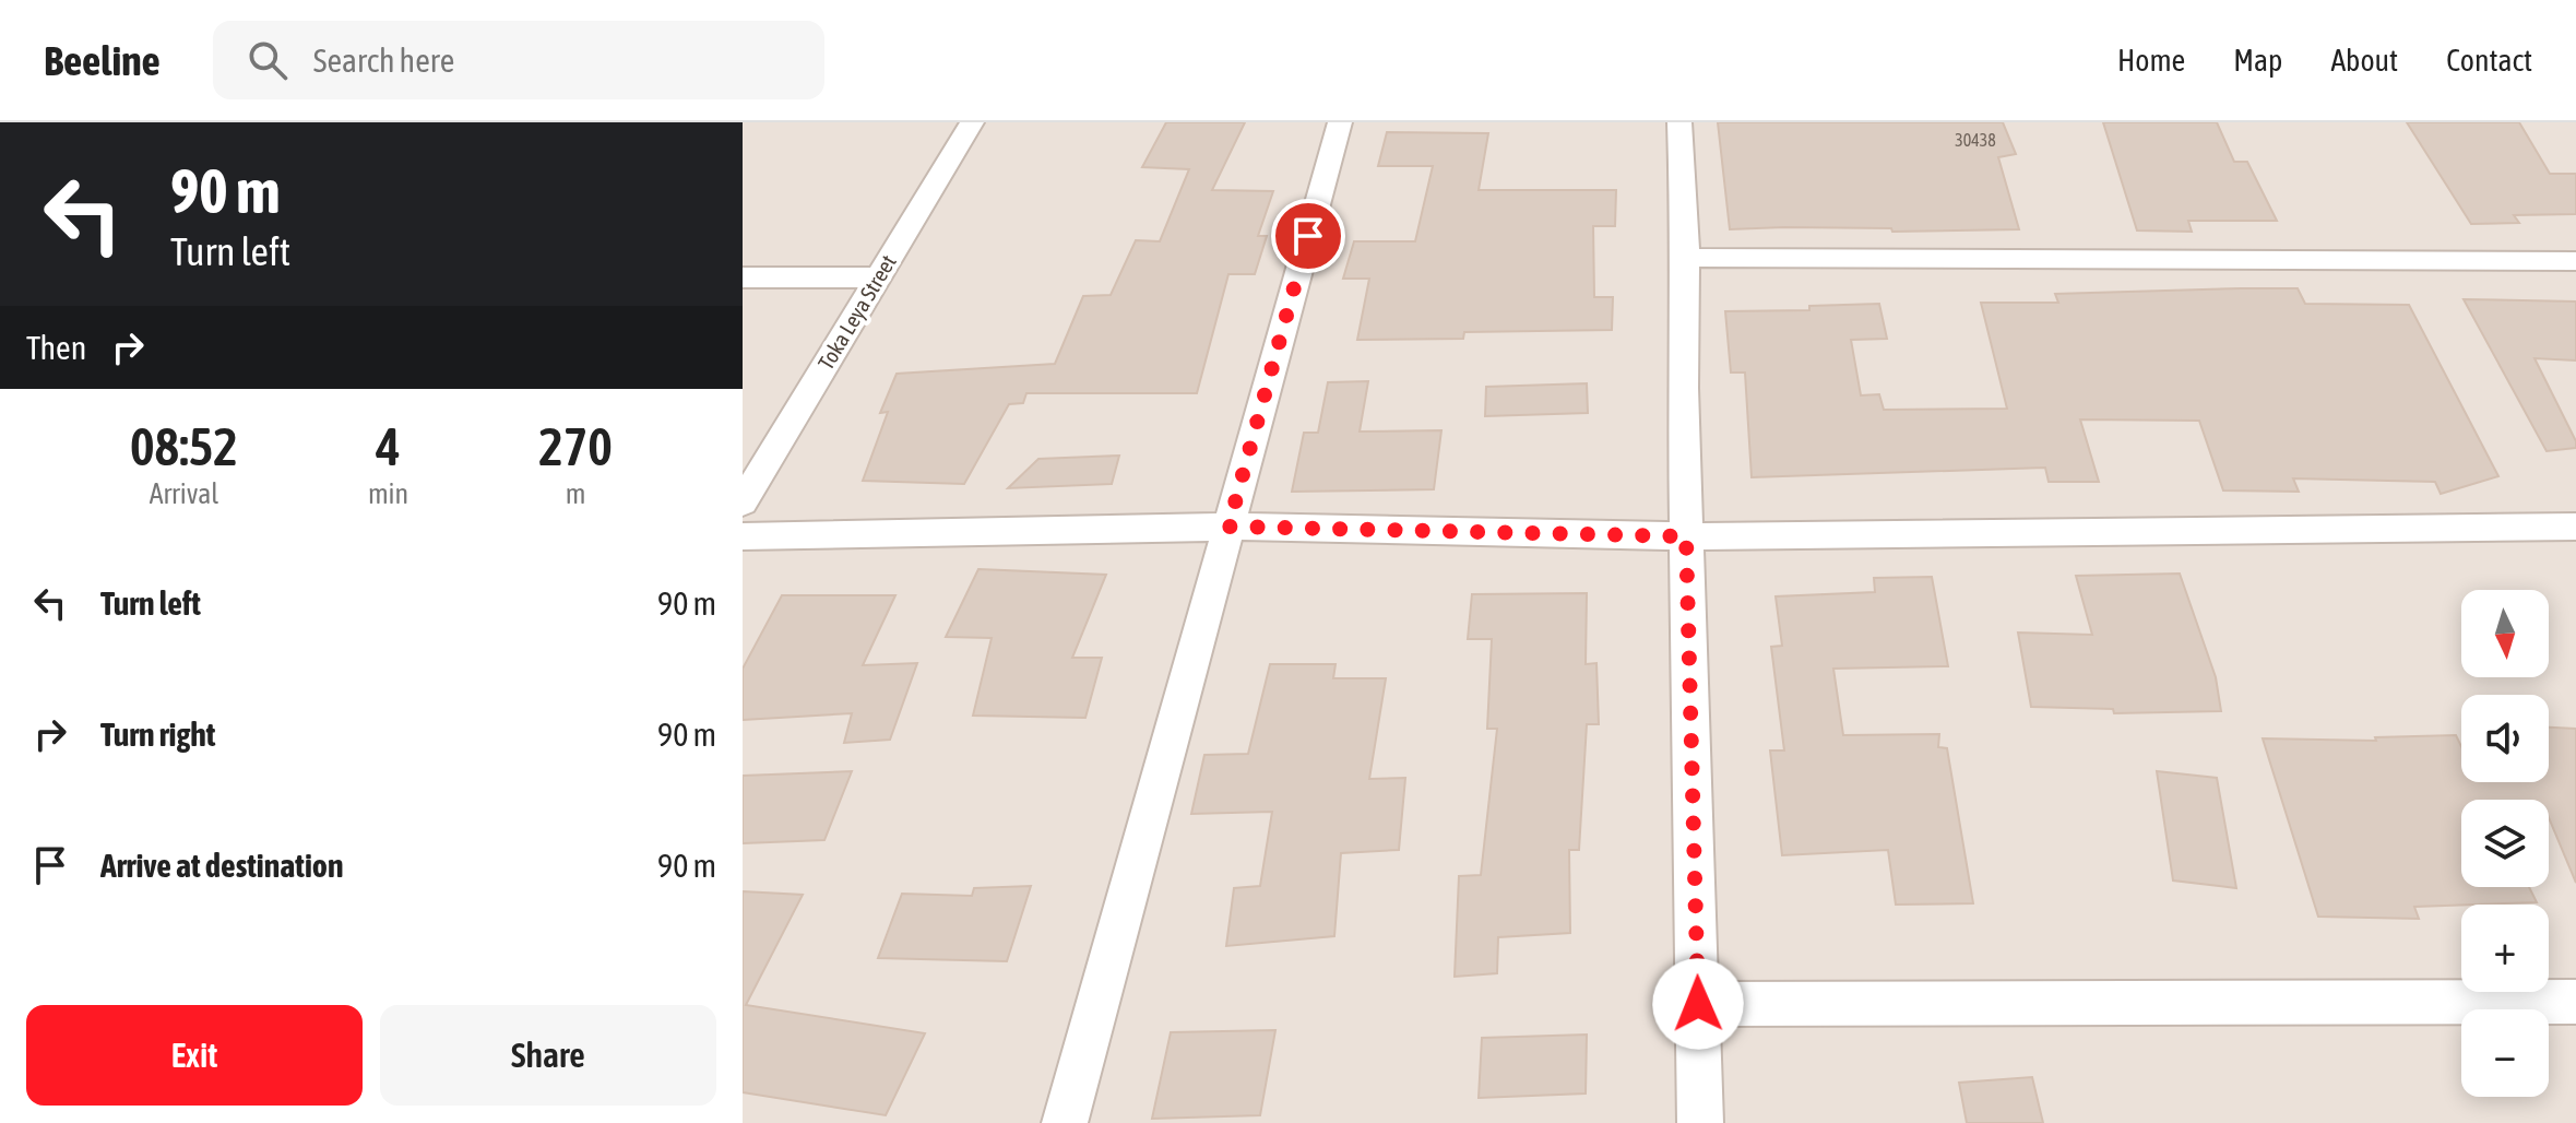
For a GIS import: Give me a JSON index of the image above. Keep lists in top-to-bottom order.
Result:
{
  "streets": {
    "street": ["Toka Leya Street"]
  },
  "house_numbers": ["30438"],
  "north": "bottom",
  "page": {
    "header": "Beeline",
    "search": "Search here",
    "nav": [
      "Home",
      "Map",
      "About",
      "Contact"
    ],
    "turn": ["90 m", "Turn left"],
    "then": "Then",
    "eta": [
      "08:52",
      "Arrival",
      "4",
      "min",
      "270",
      "m"
    ],
    "list": [
      {
        "name": "Turn left",
        "value": "90 m"
      },
      {
        "name": "Turn right",
        "value": "90 m"
      },
      {
        "name": "Arrive at destination",
        "value": "90 m"
      }
    ],
    "map_buttons": ["+", "−"],
    "buttons": ["Exit", "Share"]
  }
}
